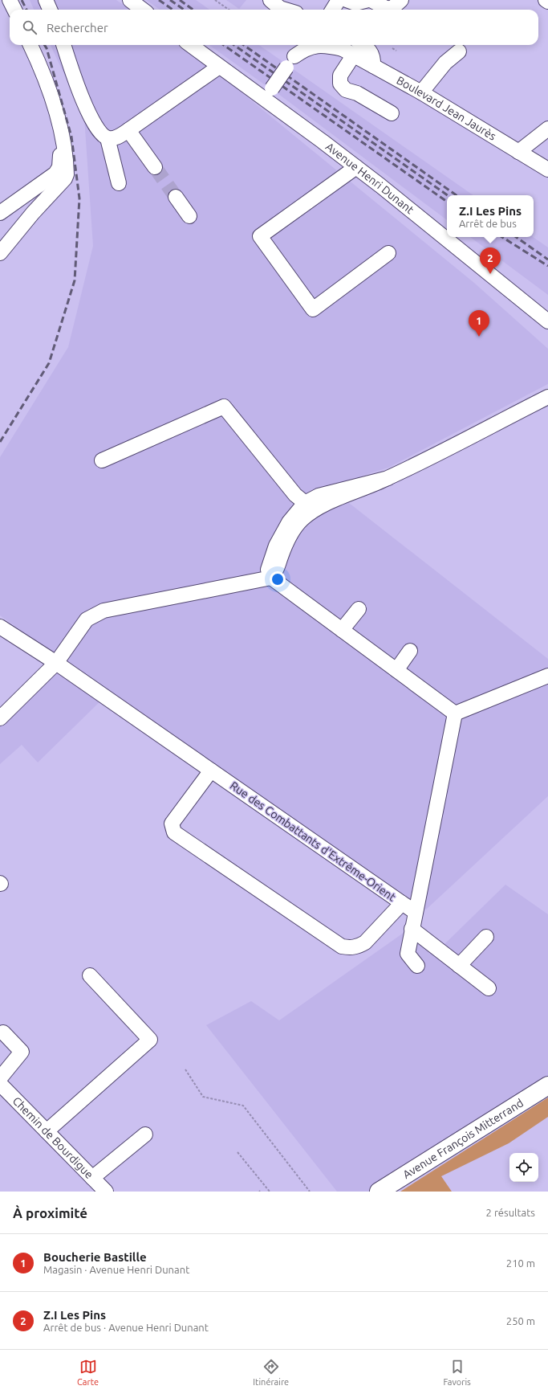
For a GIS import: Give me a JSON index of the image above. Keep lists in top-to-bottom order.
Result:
{
  "streets": {
    "main road": ["Avenue François Mitterrand"],
    "street": [
      "Boulevard Jean Jaurès",
      "Avenue Henri Dunant",
      "Rue des Combattants d'Extrême-Orient",
      "Chemin de Bourdigue"
    ]
  },
  "crossings": [
    ["Boulevard Jean Jaurès", "Avenue Henri Dunant"]
  ],
  "page": {
    "search": "Rechercher",
    "popup": ["Z.I Les Pins", "Arrêt de bus"],
    "pins": ["2", "1"],
    "heading": ["À proximité", "2 résultats"],
    "list": [
      {
        "mark": "1",
        "name": "Boucherie Bastille",
        "note": "Magasin · Avenue Henri Dunant",
        "value": "210 m"
      },
      {
        "mark": "2",
        "name": "Z.I Les Pins",
        "note": "Arrêt de bus · Avenue Henri Dunant",
        "value": "250 m"
      }
    ],
    "nav": ["Carte", "Itinéraire", "Favoris"]
  }
}
